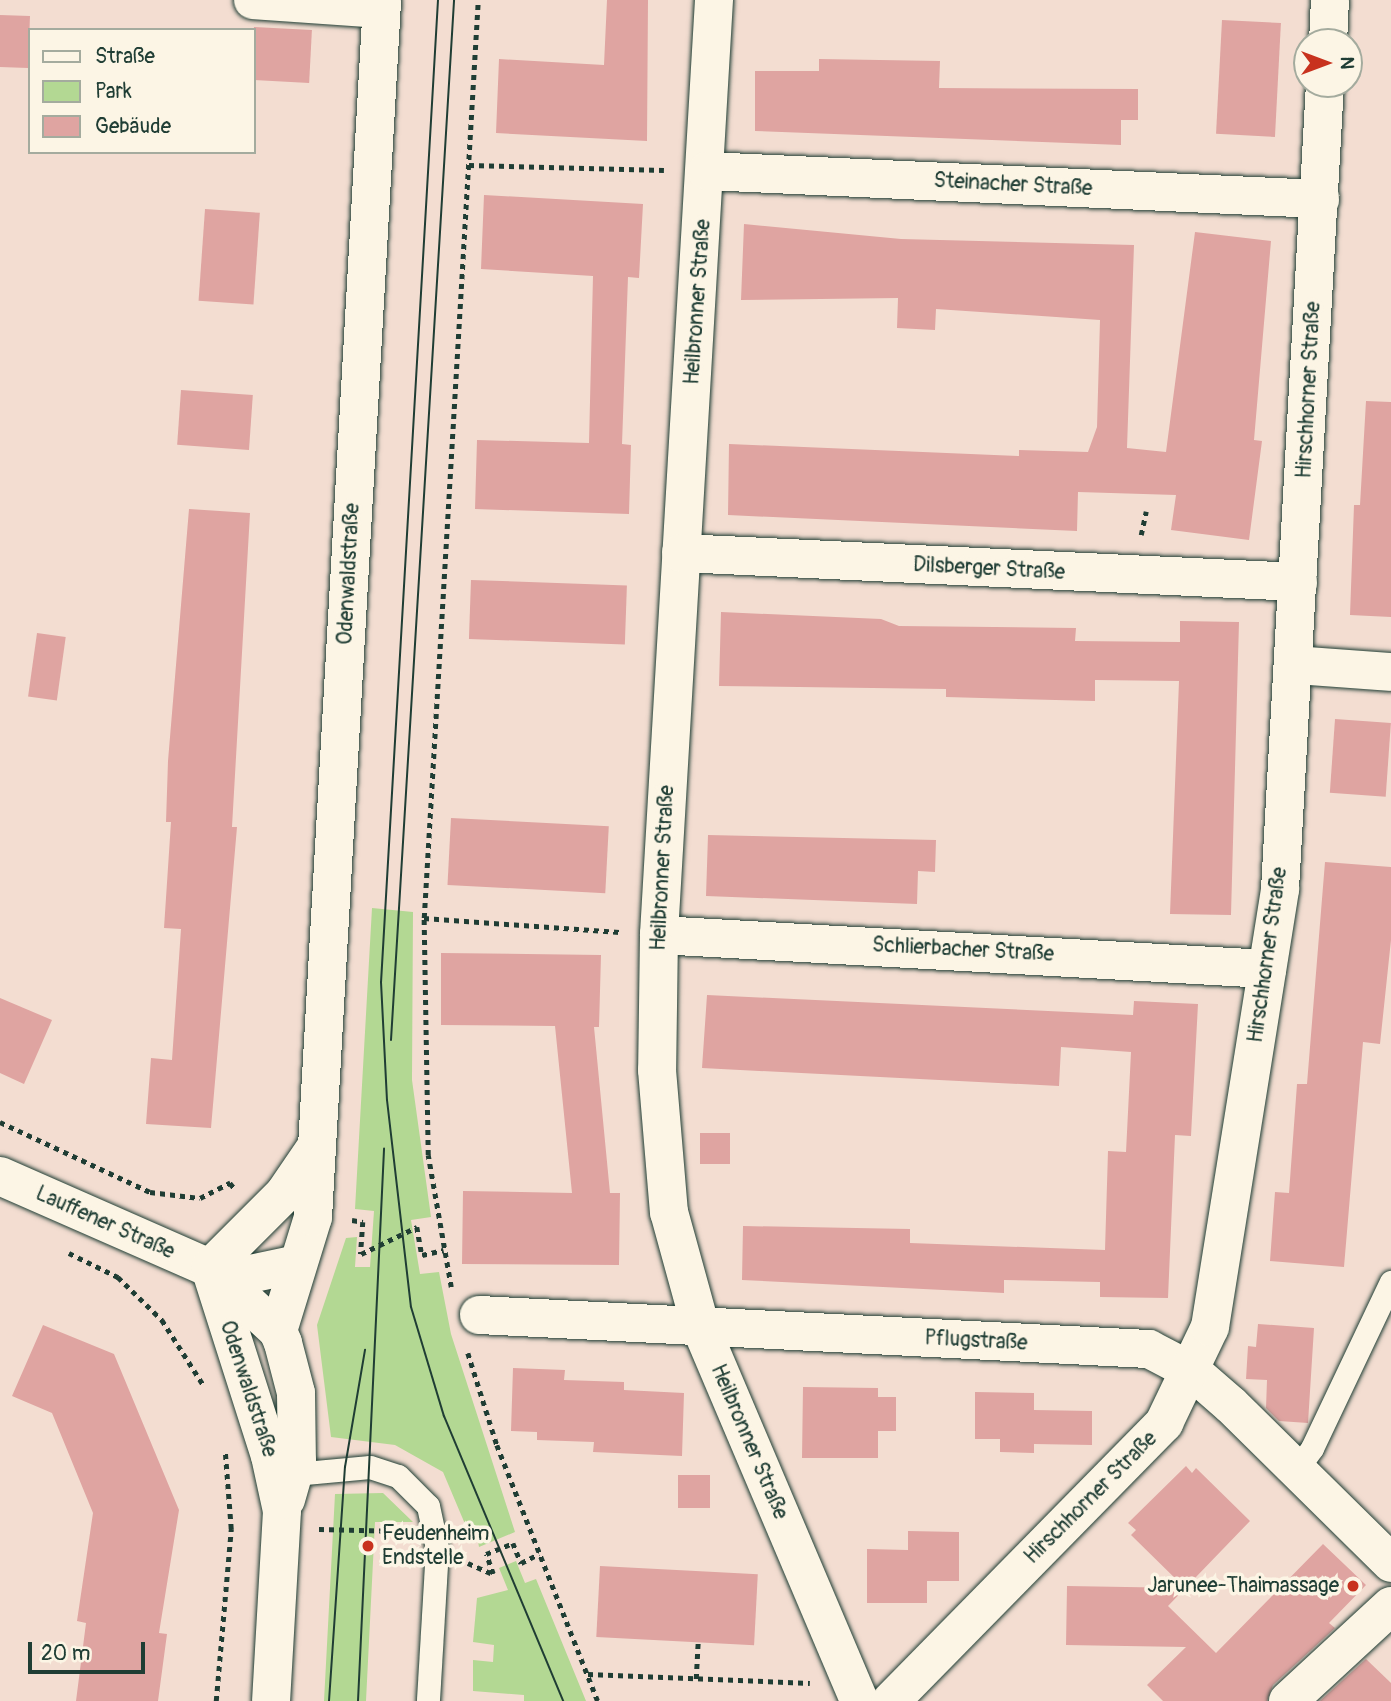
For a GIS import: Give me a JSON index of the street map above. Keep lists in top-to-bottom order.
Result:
{
  "streets": {
    "street": [
      "Steinacher Straße",
      "Heilbronner Straße",
      "Hirschhorner Straße",
      "Dilsberger Straße",
      "Odenwaldstraße",
      "Schlierbacher Straße",
      "Lauffener Straße",
      "Pflugstraße"
    ]
  },
  "crossings": [
    ["Steinacher Straße", "Heilbronner Straße"],
    ["Steinacher Straße", "Hirschhorner Straße"],
    ["Heilbronner Straße", "Dilsberger Straße"],
    ["Heilbronner Straße", "Schlierbacher Straße"],
    ["Heilbronner Straße", "Pflugstraße"],
    ["Hirschhorner Straße", "Dilsberger Straße"],
    ["Hirschhorner Straße", "Schlierbacher Straße"],
    ["Hirschhorner Straße", "Pflugstraße"],
    ["Odenwaldstraße", "Lauffener Straße"]
  ],
  "places": ["Feudenheim Endstelle", "Jarunee-Thaimassage"],
  "legend": ["Straße", "Park", "Gebäude"],
  "scale_bar": "20 m",
  "north": "right"
}
